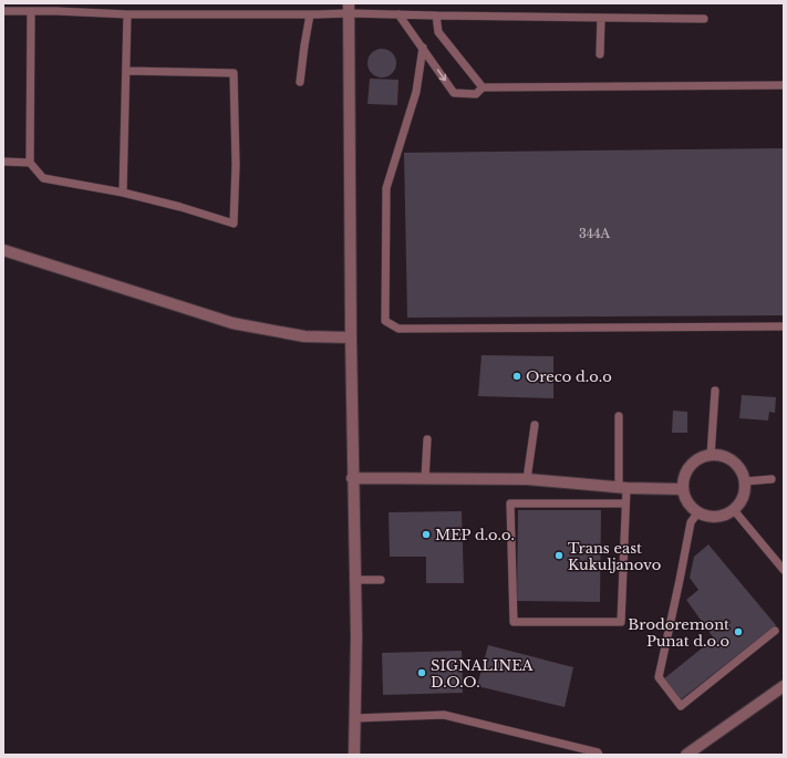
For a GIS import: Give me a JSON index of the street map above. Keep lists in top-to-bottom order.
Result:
{
  "places": [
    "Oreco d.o.o",
    "MEP d.o.o.",
    "Trans east Kukuljanovo",
    "Brodoremont Punat d.o.o",
    "SIGNALINEA D.O.O."
  ],
  "house_numbers": ["344A"]
}
